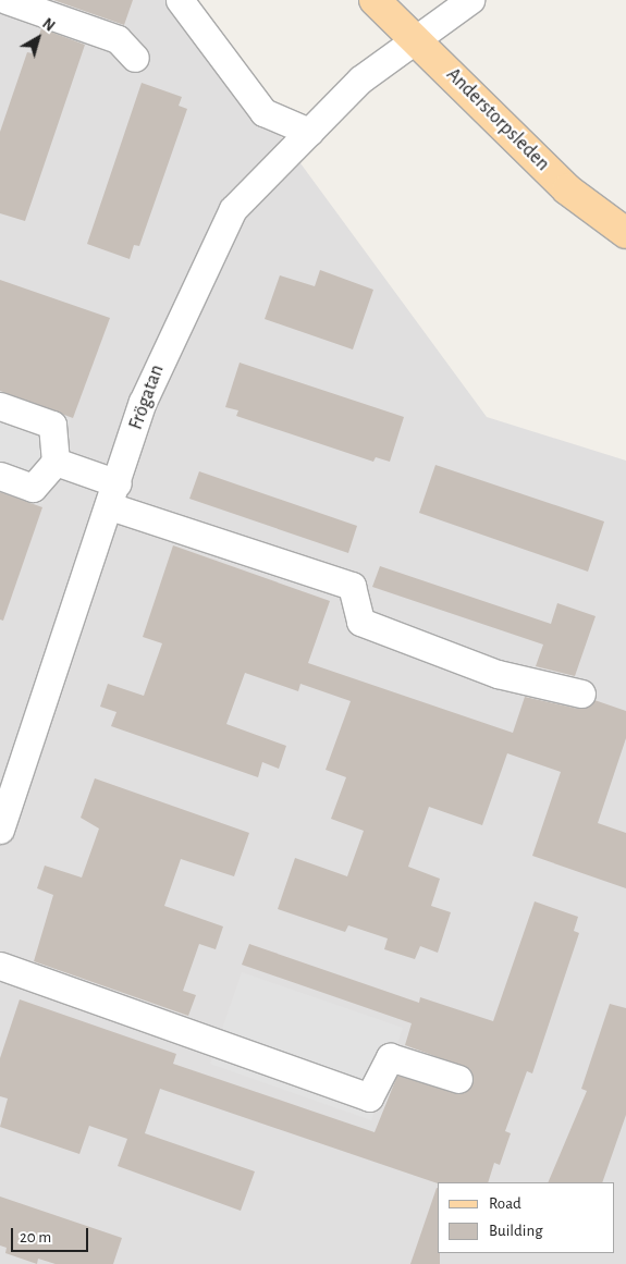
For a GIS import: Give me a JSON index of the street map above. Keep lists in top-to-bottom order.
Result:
{
  "streets": {
    "main road": ["Anderstorpsleden"],
    "street": ["Frögatan"]
  },
  "crossings": [
    ["Anderstorpsleden", "Frögatan"]
  ],
  "legend": ["Road", "Building"],
  "scale_bar": "20 m",
  "north": "top right"
}
